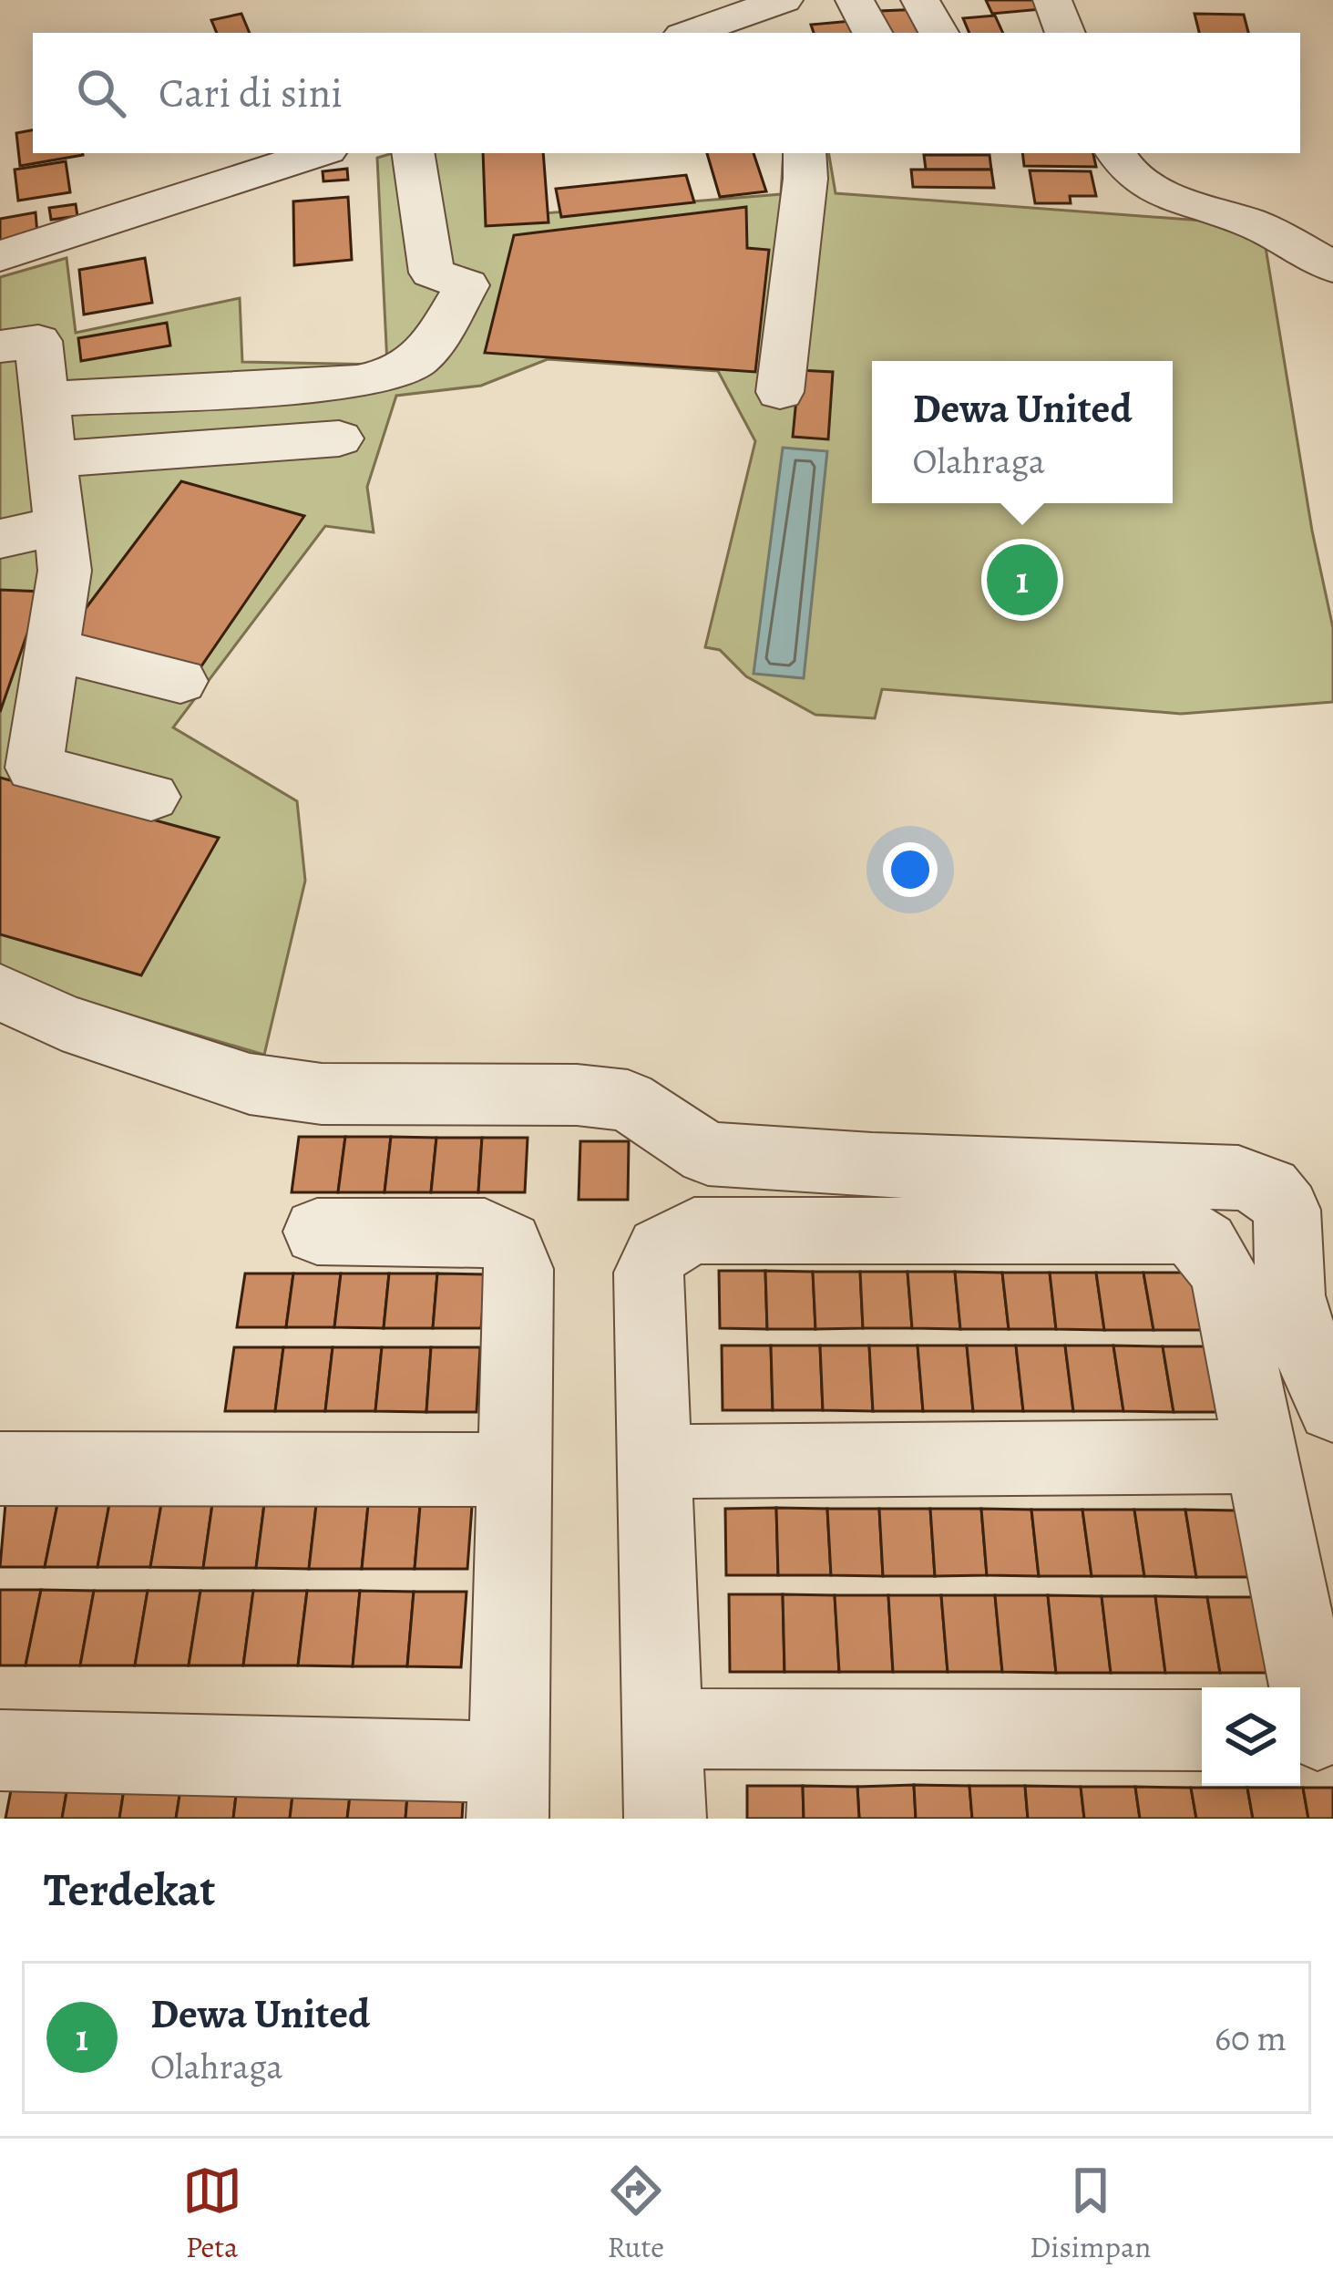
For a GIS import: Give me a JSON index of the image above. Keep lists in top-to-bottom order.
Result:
{
  "page": {
    "search": "Cari di sini",
    "popup": ["Dewa United", "Olahraga"],
    "pins": "1",
    "heading": "Terdekat",
    "list": [
      {
        "mark": "1",
        "name": "Dewa United",
        "note": "Olahraga",
        "value": "60 m"
      }
    ],
    "nav": ["Peta", "Rute", "Disimpan"]
  }
}
